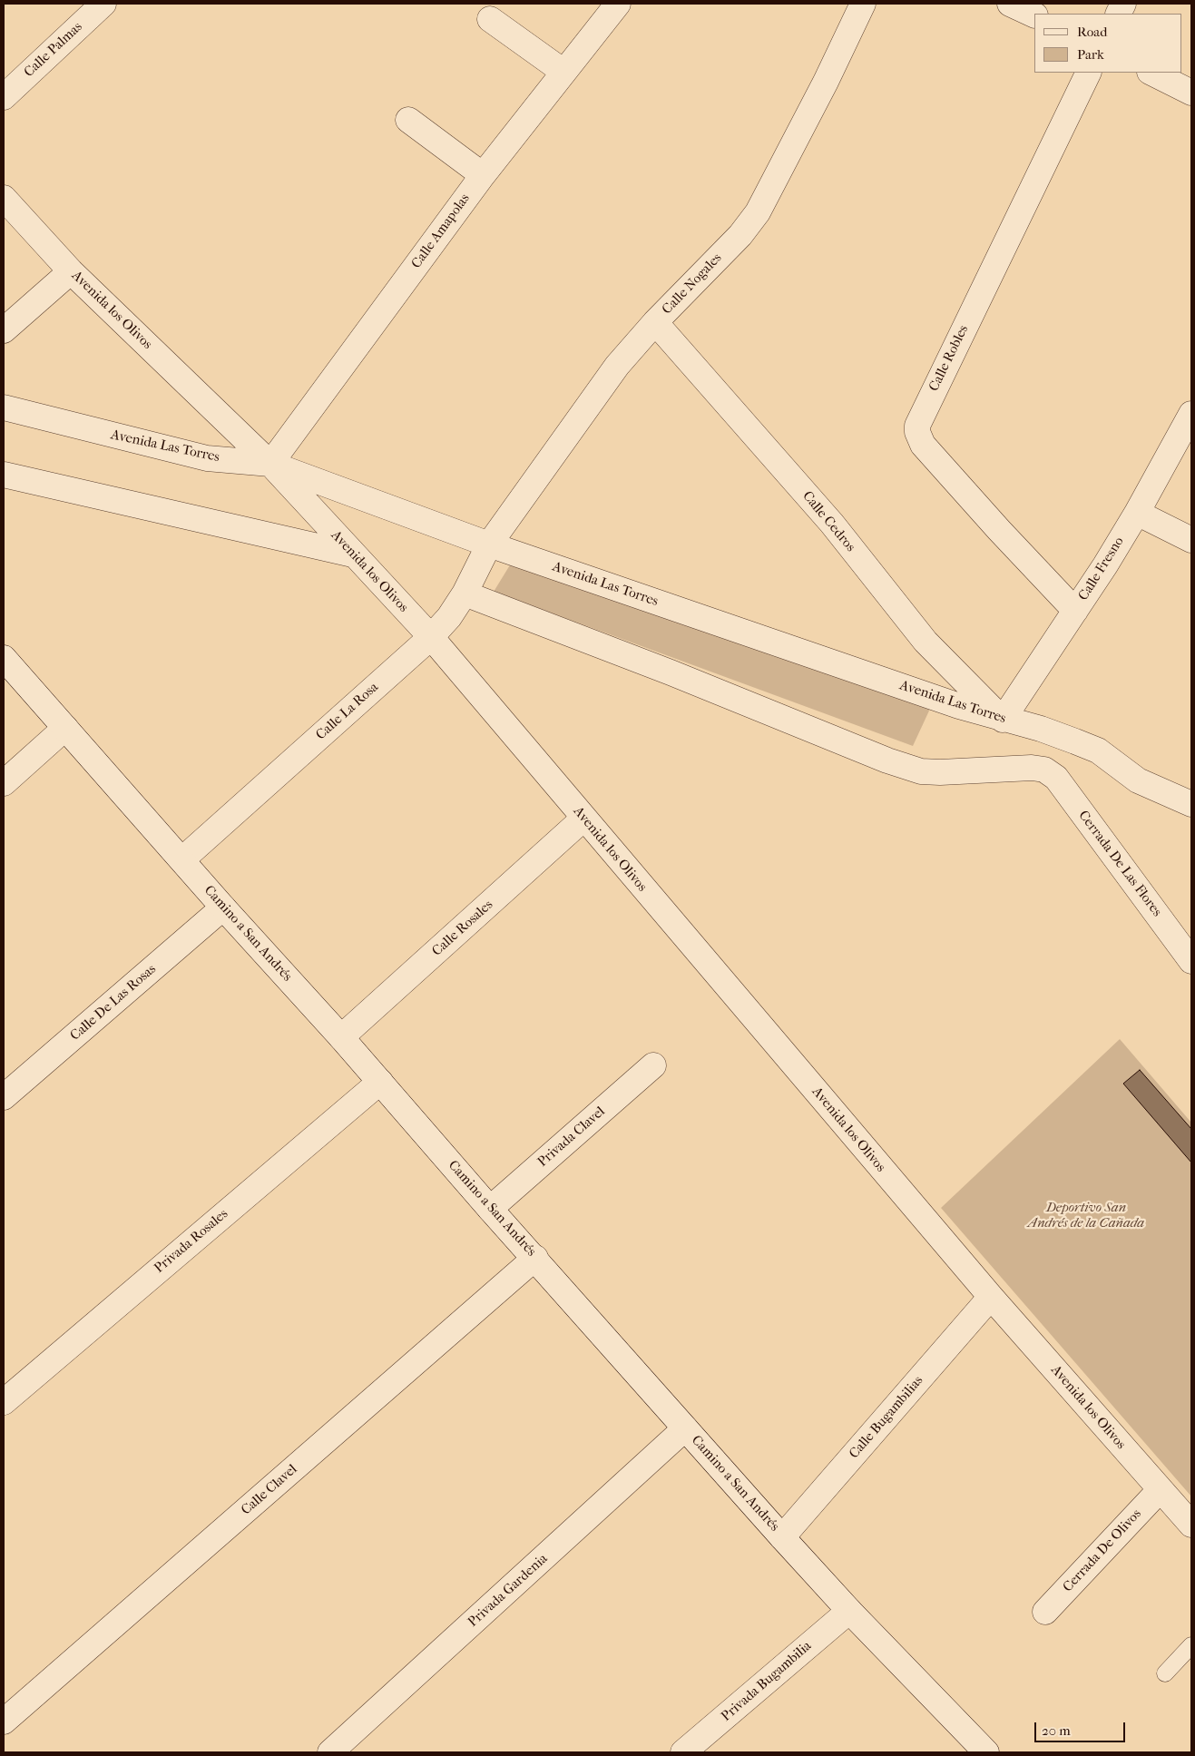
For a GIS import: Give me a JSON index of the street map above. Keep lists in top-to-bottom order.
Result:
{
  "streets": {
    "street": [
      "Calle Palmas",
      "Calle Amapolas",
      "Calle Nogales",
      "Avenida los Olivos",
      "Calle Robles",
      "Avenida Las Torres",
      "Calle Cedros",
      "Calle Fresno",
      "Calle La Rosa",
      "Cerrada De Las Flores",
      "Calle Rosales",
      "Camino a San Andrés",
      "Calle De Las Rosas",
      "Privada Clavel",
      "Privada Rosales",
      "Calle Bugambilias",
      "Calle Clavel",
      "Cerrada De Olivos",
      "Privada Gardenia",
      "Privada Bugambilia"
    ]
  },
  "crossings": [
    ["Calle Amapolas", "Avenida los Olivos"],
    ["Calle Amapolas", "Avenida Las Torres"],
    ["Calle Nogales", "Avenida Las Torres"],
    ["Calle Nogales", "Calle Cedros"],
    ["Calle Nogales", "Calle La Rosa"],
    ["Avenida los Olivos", "Avenida Las Torres"],
    ["Avenida los Olivos", "Calle La Rosa"],
    ["Avenida los Olivos", "Calle Rosales"],
    ["Avenida los Olivos", "Calle Bugambilias"],
    ["Avenida los Olivos", "Cerrada De Olivos"],
    ["Calle Robles", "Calle Fresno"],
    ["Avenida Las Torres", "Calle Cedros"],
    ["Avenida Las Torres", "Calle Fresno"],
    ["Avenida Las Torres", "Calle La Rosa"],
    ["Calle Cedros", "Calle Fresno"],
    ["Calle La Rosa", "Cerrada De Las Flores"],
    ["Calle La Rosa", "Camino a San Andrés"],
    ["Calle Rosales", "Camino a San Andrés"],
    ["Camino a San Andrés", "Calle De Las Rosas"],
    ["Camino a San Andrés", "Privada Clavel"],
    ["Camino a San Andrés", "Privada Rosales"],
    ["Camino a San Andrés", "Calle Bugambilias"],
    ["Camino a San Andrés", "Calle Clavel"],
    ["Camino a San Andrés", "Privada Gardenia"],
    ["Camino a San Andrés", "Privada Bugambilia"]
  ],
  "parks": ["Deportivo San Andrés de la Cañada"],
  "legend": ["Road", "Park"],
  "scale_bar": "20 m"
}
